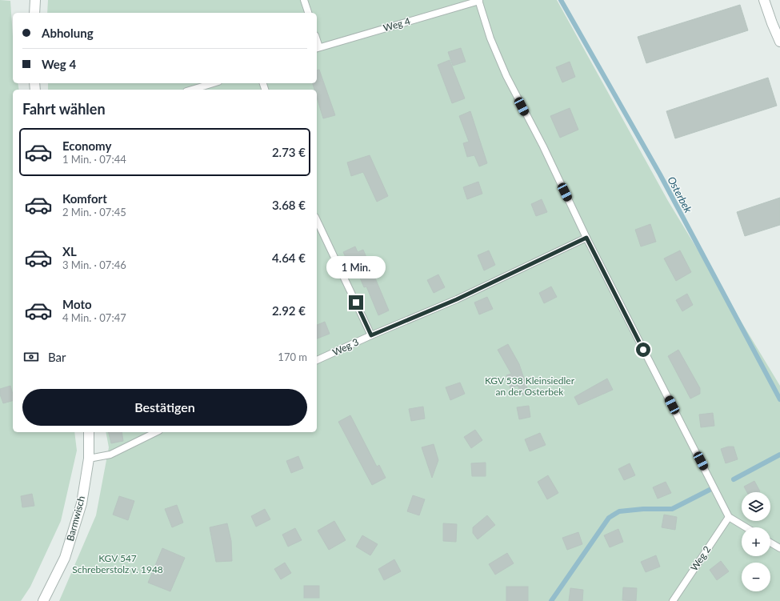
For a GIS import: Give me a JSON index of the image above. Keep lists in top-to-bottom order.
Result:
{
  "streets": {
    "street": ["Barmwisch"],
    "lane": ["Weg 4", "Weg 3", "Weg 2"]
  },
  "water": ["Osterbek"],
  "parks": ["KGV 538 Kleinsiedler an der Osterbek", "KGV 547 Schreberstolz v. 1948"],
  "page": {
    "banner": ["Abholung", "Weg 4"],
    "heading": "Fahrt wählen",
    "list": [
      {
        "name": "Economy",
        "note": "1 Min. · 07:44",
        "value": "2.73 €"
      },
      {
        "name": "Komfort",
        "note": "2 Min. · 07:45",
        "value": "3.68 €"
      },
      {
        "name": "XL",
        "note": "3 Min. · 07:46",
        "value": "4.64 €"
      },
      {
        "name": "Moto",
        "note": "4 Min. · 07:47",
        "value": "2.92 €"
      }
    ],
    "bubble": "1 Min.",
    "pay": ["Bar", "170 m"],
    "buttons": "Bestätigen",
    "map_buttons": ["+", "−"]
  }
}
